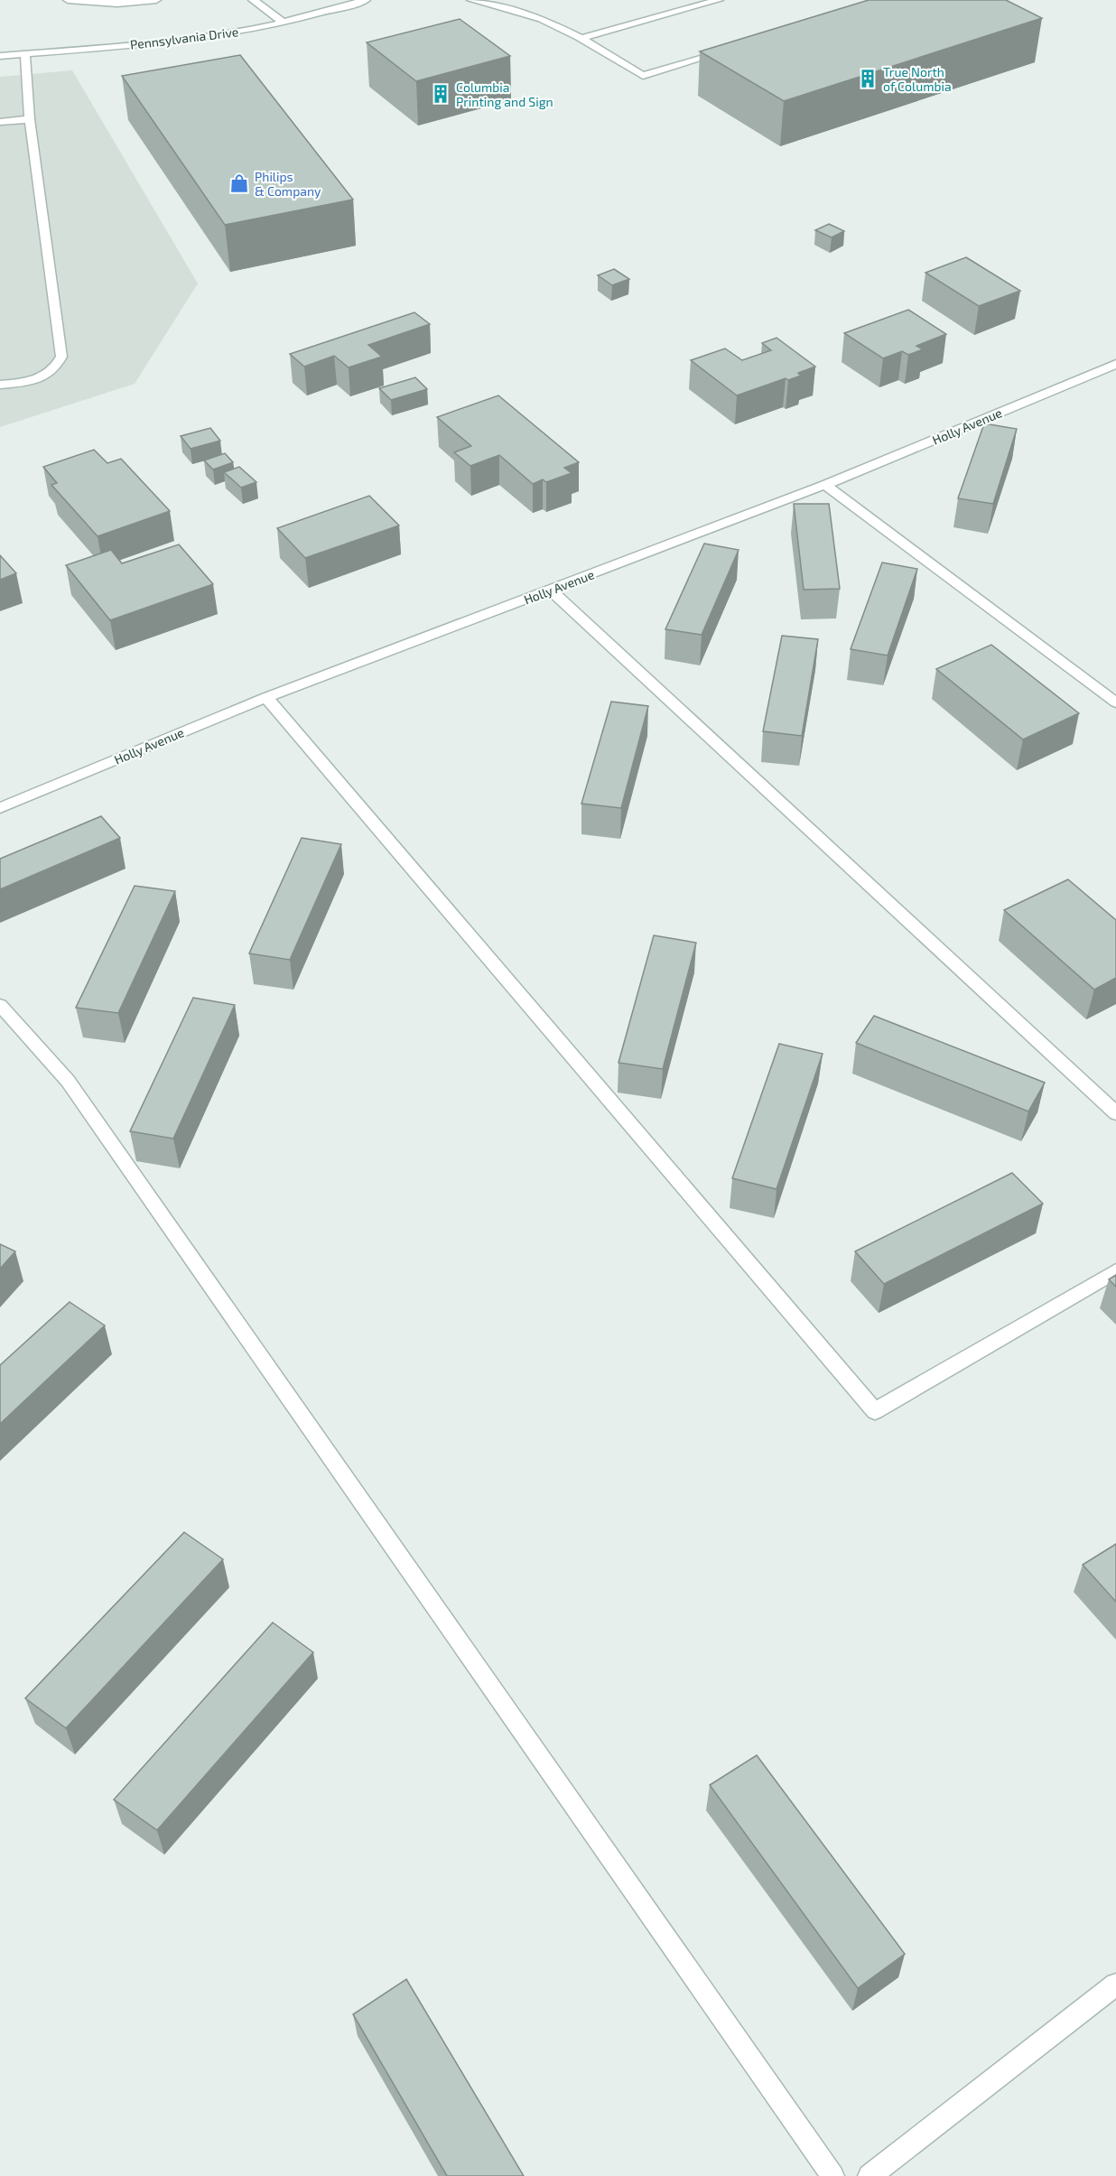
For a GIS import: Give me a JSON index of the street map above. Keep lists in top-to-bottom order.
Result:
{
  "streets": {
    "street": ["Pennsylvania Drive", "Holly Avenue"]
  },
  "places": {
    "building": ["True North of Columbia", "Columbia Printing and Sign"],
    "shop": ["Philips & Company"]
  }
}
